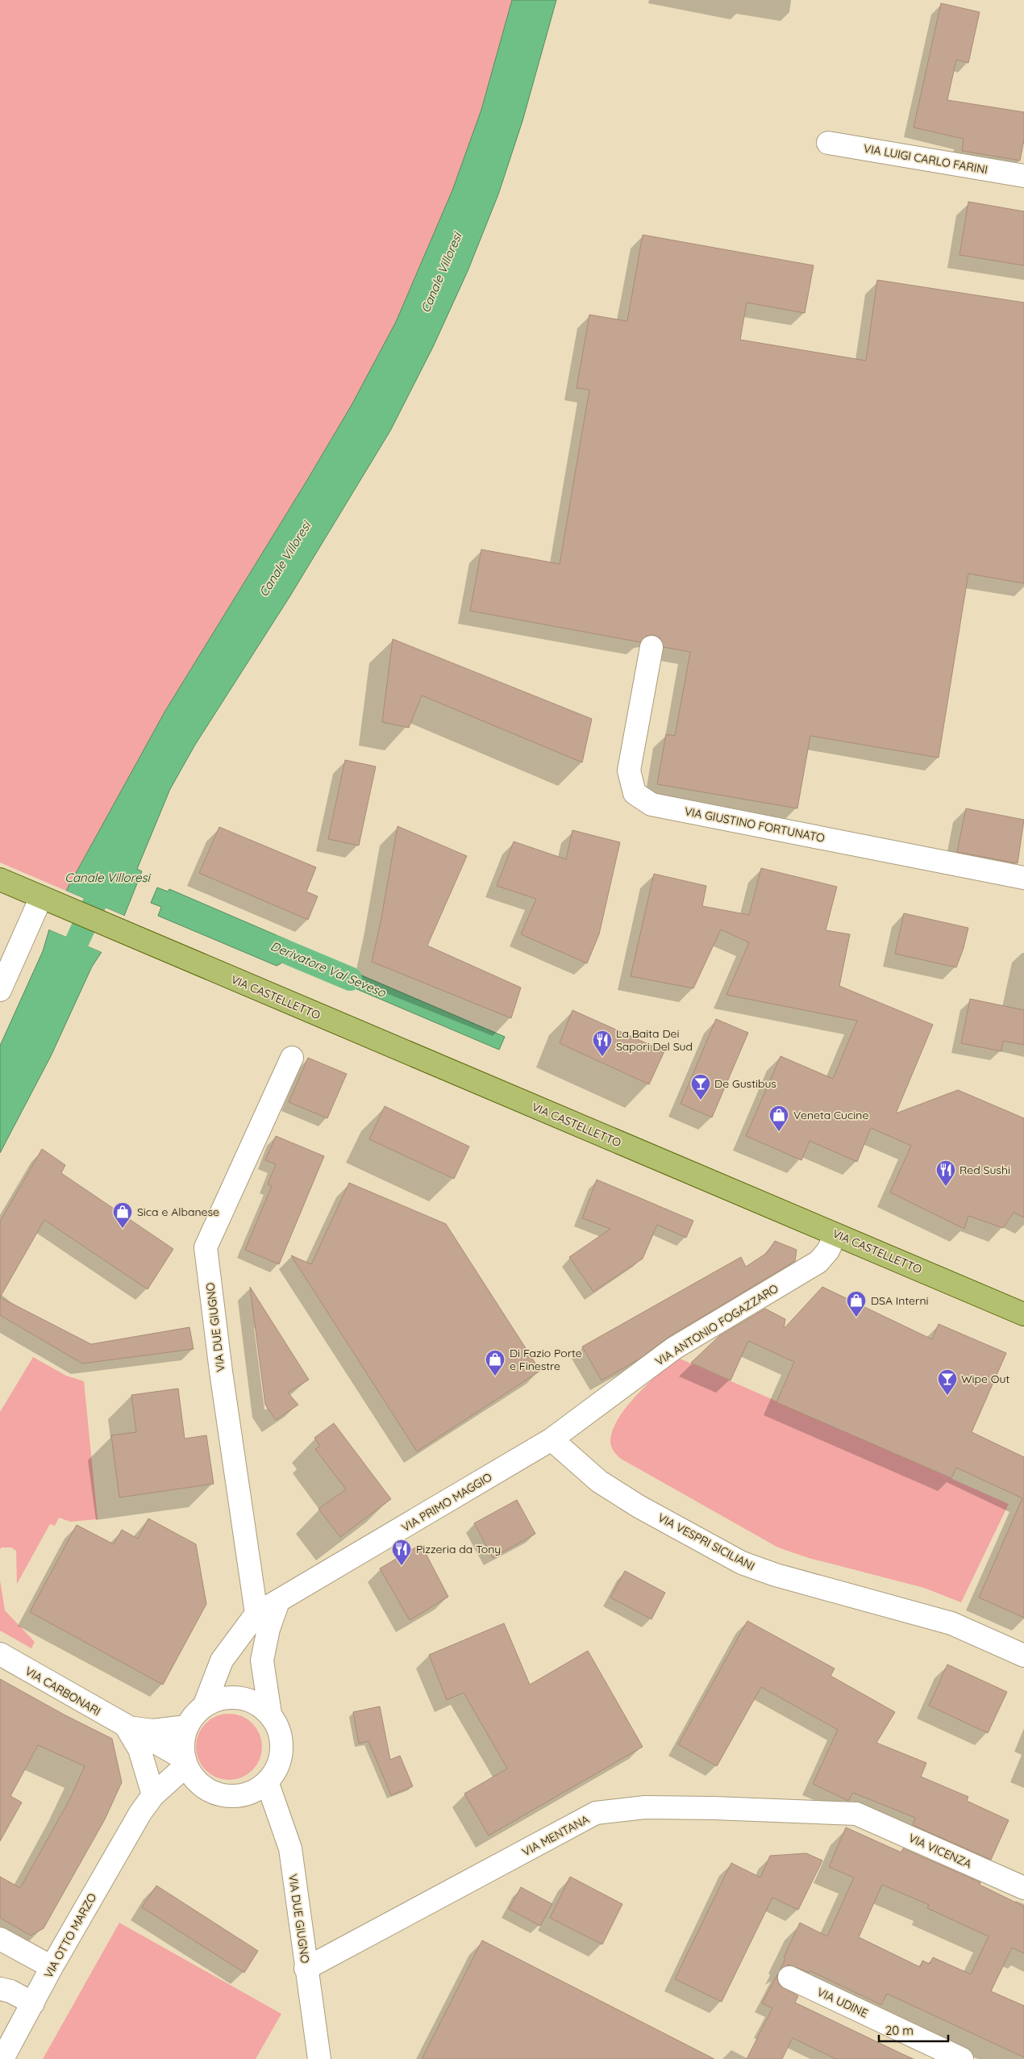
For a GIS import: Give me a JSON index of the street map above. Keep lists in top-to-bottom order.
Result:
{
  "streets": {
    "main road": ["VIA CASTELLETTO"],
    "street": [
      "VIA LUIGI CARLO FARINI",
      "VIA GIUSTINO FORTUNATO",
      "VIA ANTONIO FOGAZZARO",
      "VIA DUE GIUGNO",
      "VIA PRIMO MAGGIO",
      "VIA VESPRI SICILIANI",
      "VIA CARBONARI",
      "VIA MENTANA",
      "VIA VICENZA",
      "VIA OTTO MARZO",
      "VIA UDINE"
    ]
  },
  "crossings": [
    ["VIA CASTELLETTO", "VIA ANTONIO FOGAZZARO"],
    ["VIA ANTONIO FOGAZZARO", "VIA PRIMO MAGGIO"],
    ["VIA ANTONIO FOGAZZARO", "VIA VESPRI SICILIANI"],
    ["VIA DUE GIUGNO", "VIA CARBONARI"],
    ["VIA DUE GIUGNO", "VIA MENTANA"],
    ["VIA DUE GIUGNO", "VIA OTTO MARZO"],
    ["VIA PRIMO MAGGIO", "VIA VESPRI SICILIANI"],
    ["VIA CARBONARI", "VIA OTTO MARZO"],
    ["VIA MENTANA", "VIA VICENZA"]
  ],
  "water": ["Canale Villoresi", "Derivatore Val Seveso"],
  "places": {
    "restaurant": ["La Baita Dei Sapori Del Sud", "Red Sushi", "Pizzeria da Tony"],
    "bar": ["De Gustibus", "Wipe Out"],
    "shop": [
      "Veneta Cucine",
      "Sica e Albanese",
      "DSA Interni",
      "Di Fazio Porte e Finestre"
    ]
  },
  "scale_bar": "20 m"
}
